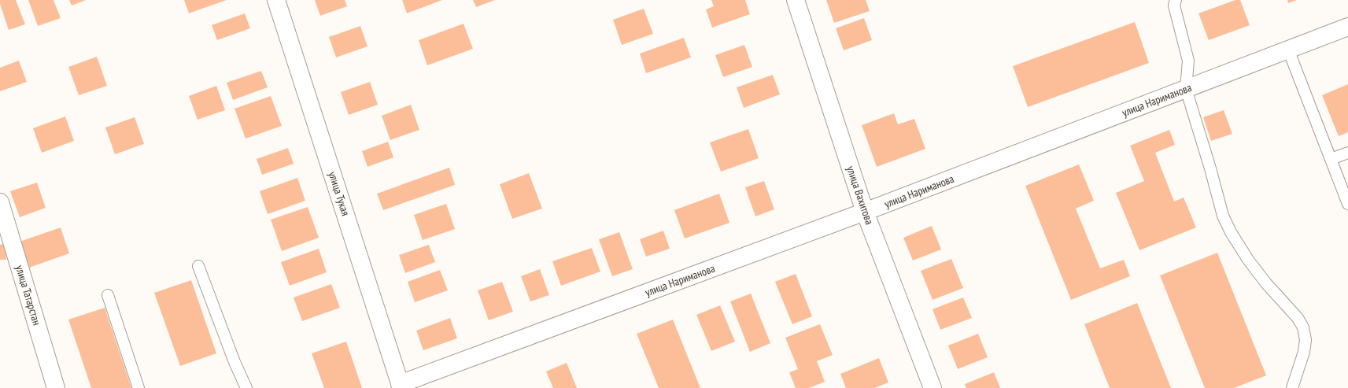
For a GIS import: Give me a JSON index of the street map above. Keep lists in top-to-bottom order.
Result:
{
  "streets": {
    "street": [
      "улица Нариманова",
      "улица Тукая",
      "улица Вахитова",
      "улица Татарстан"
    ]
  },
  "crossings": [
    ["улица Нариманова", "улица Тукая"],
    ["улица Нариманова", "улица Вахитова"]
  ]
}
